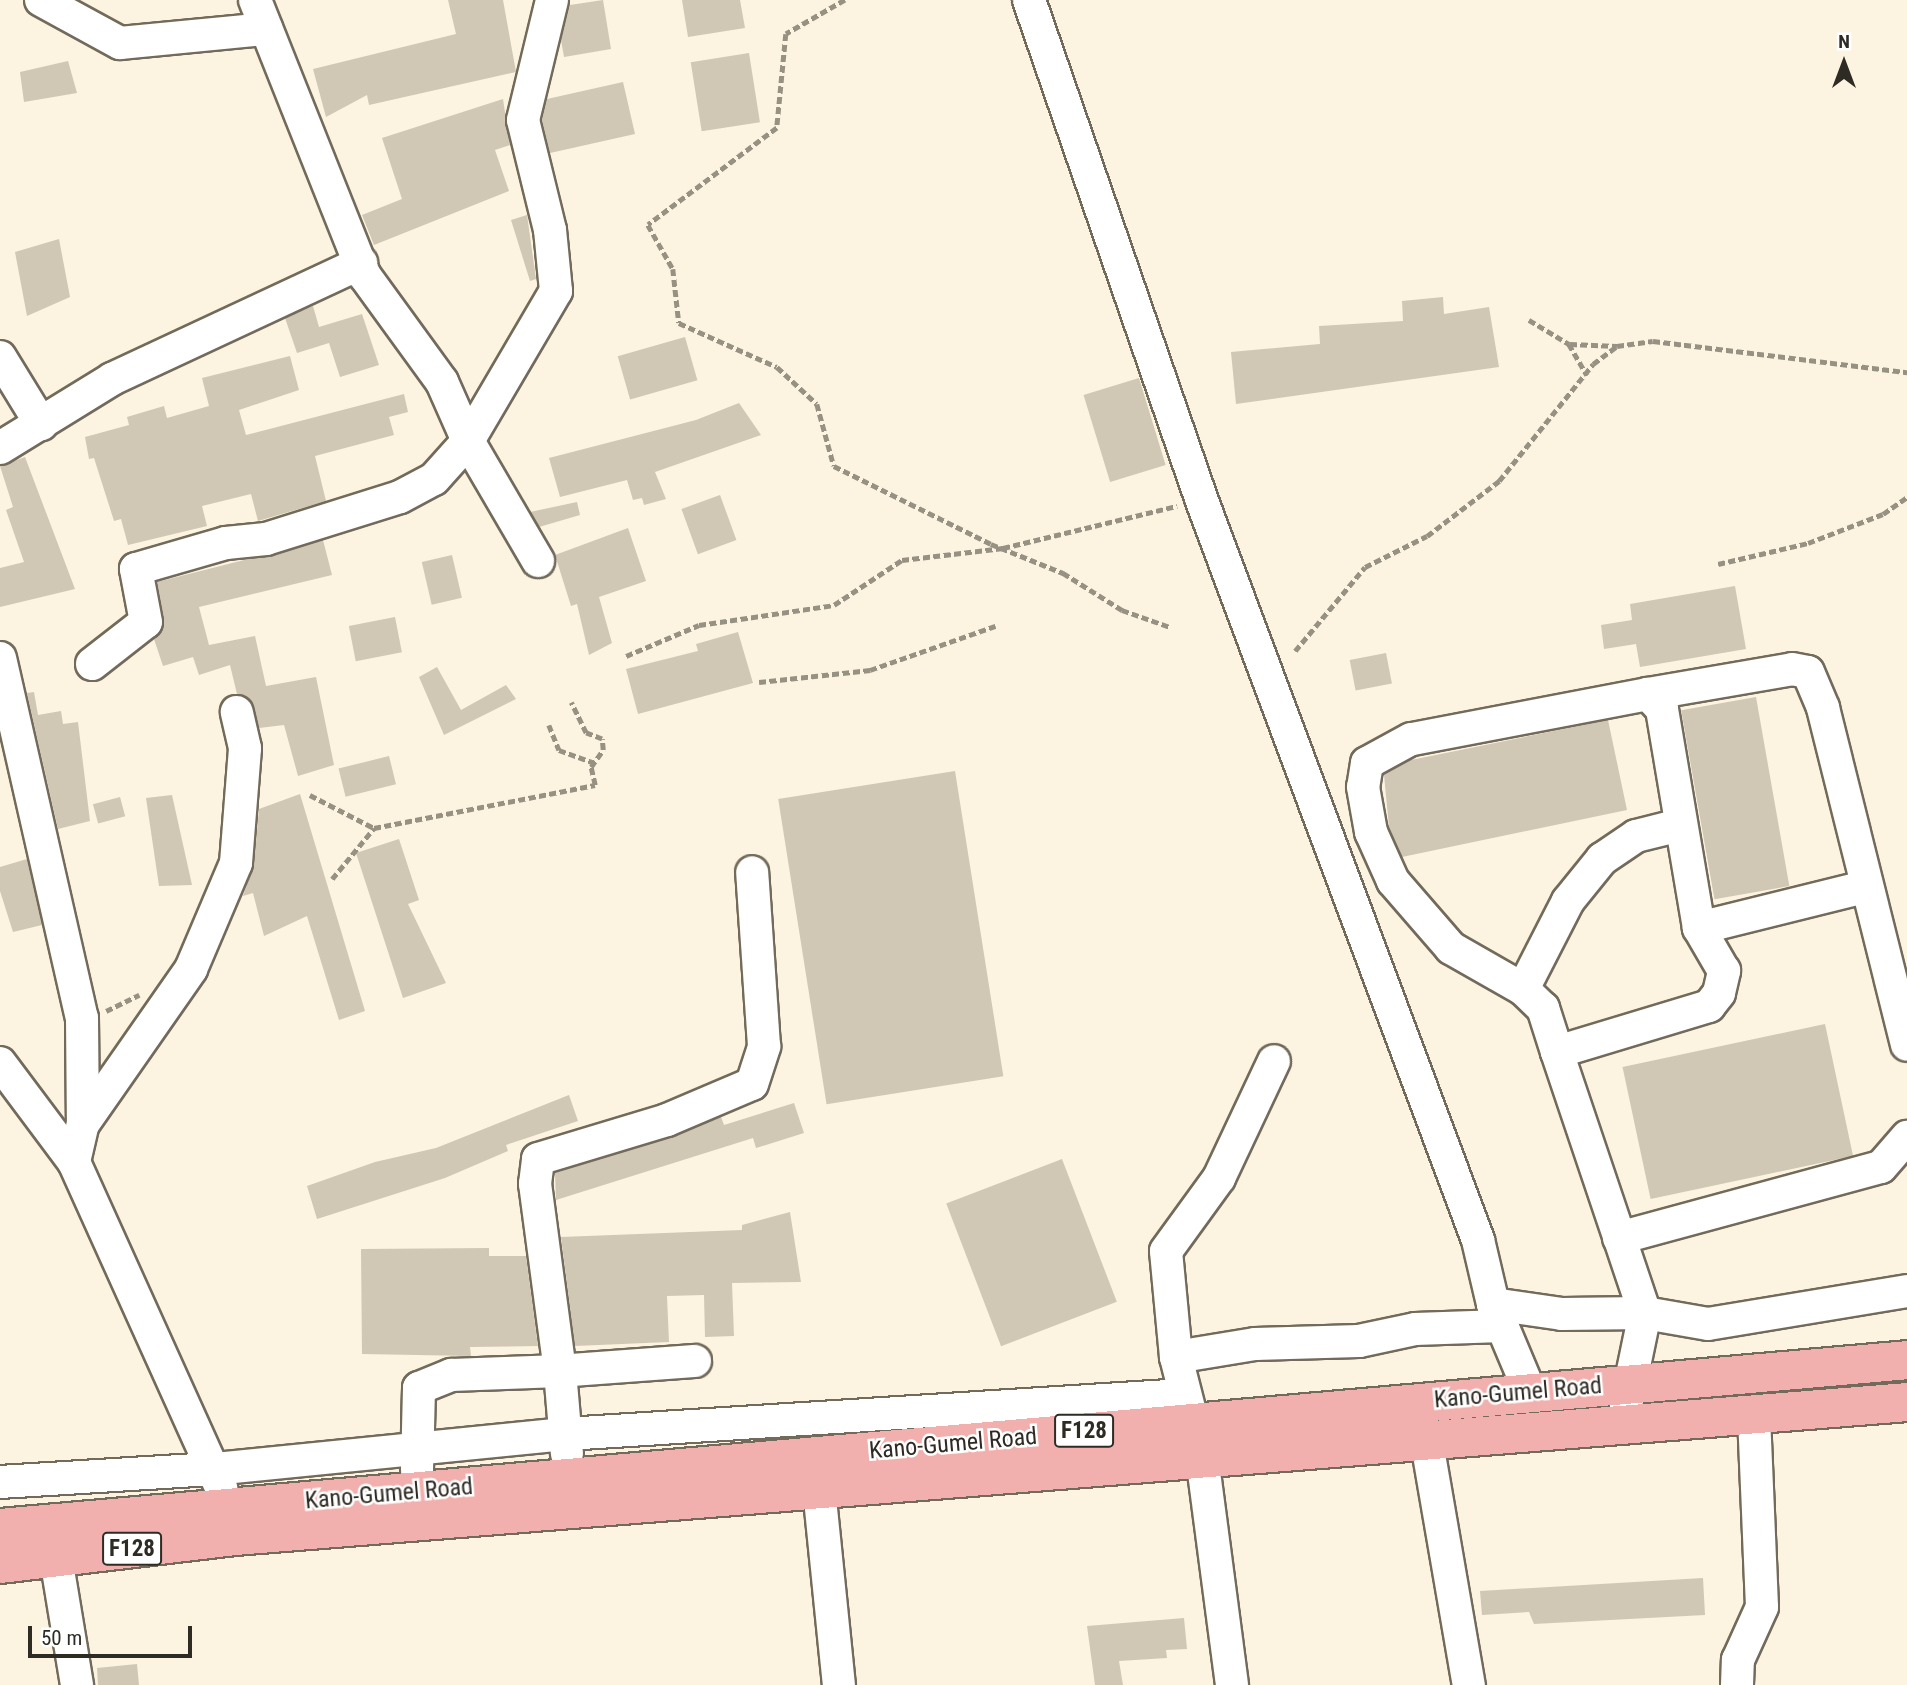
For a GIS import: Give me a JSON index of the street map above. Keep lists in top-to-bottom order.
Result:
{
  "streets": {
    "main road": ["Kano-Gumel Road", "F128"]
  },
  "scale_bar": "50 m",
  "north": "top"
}
